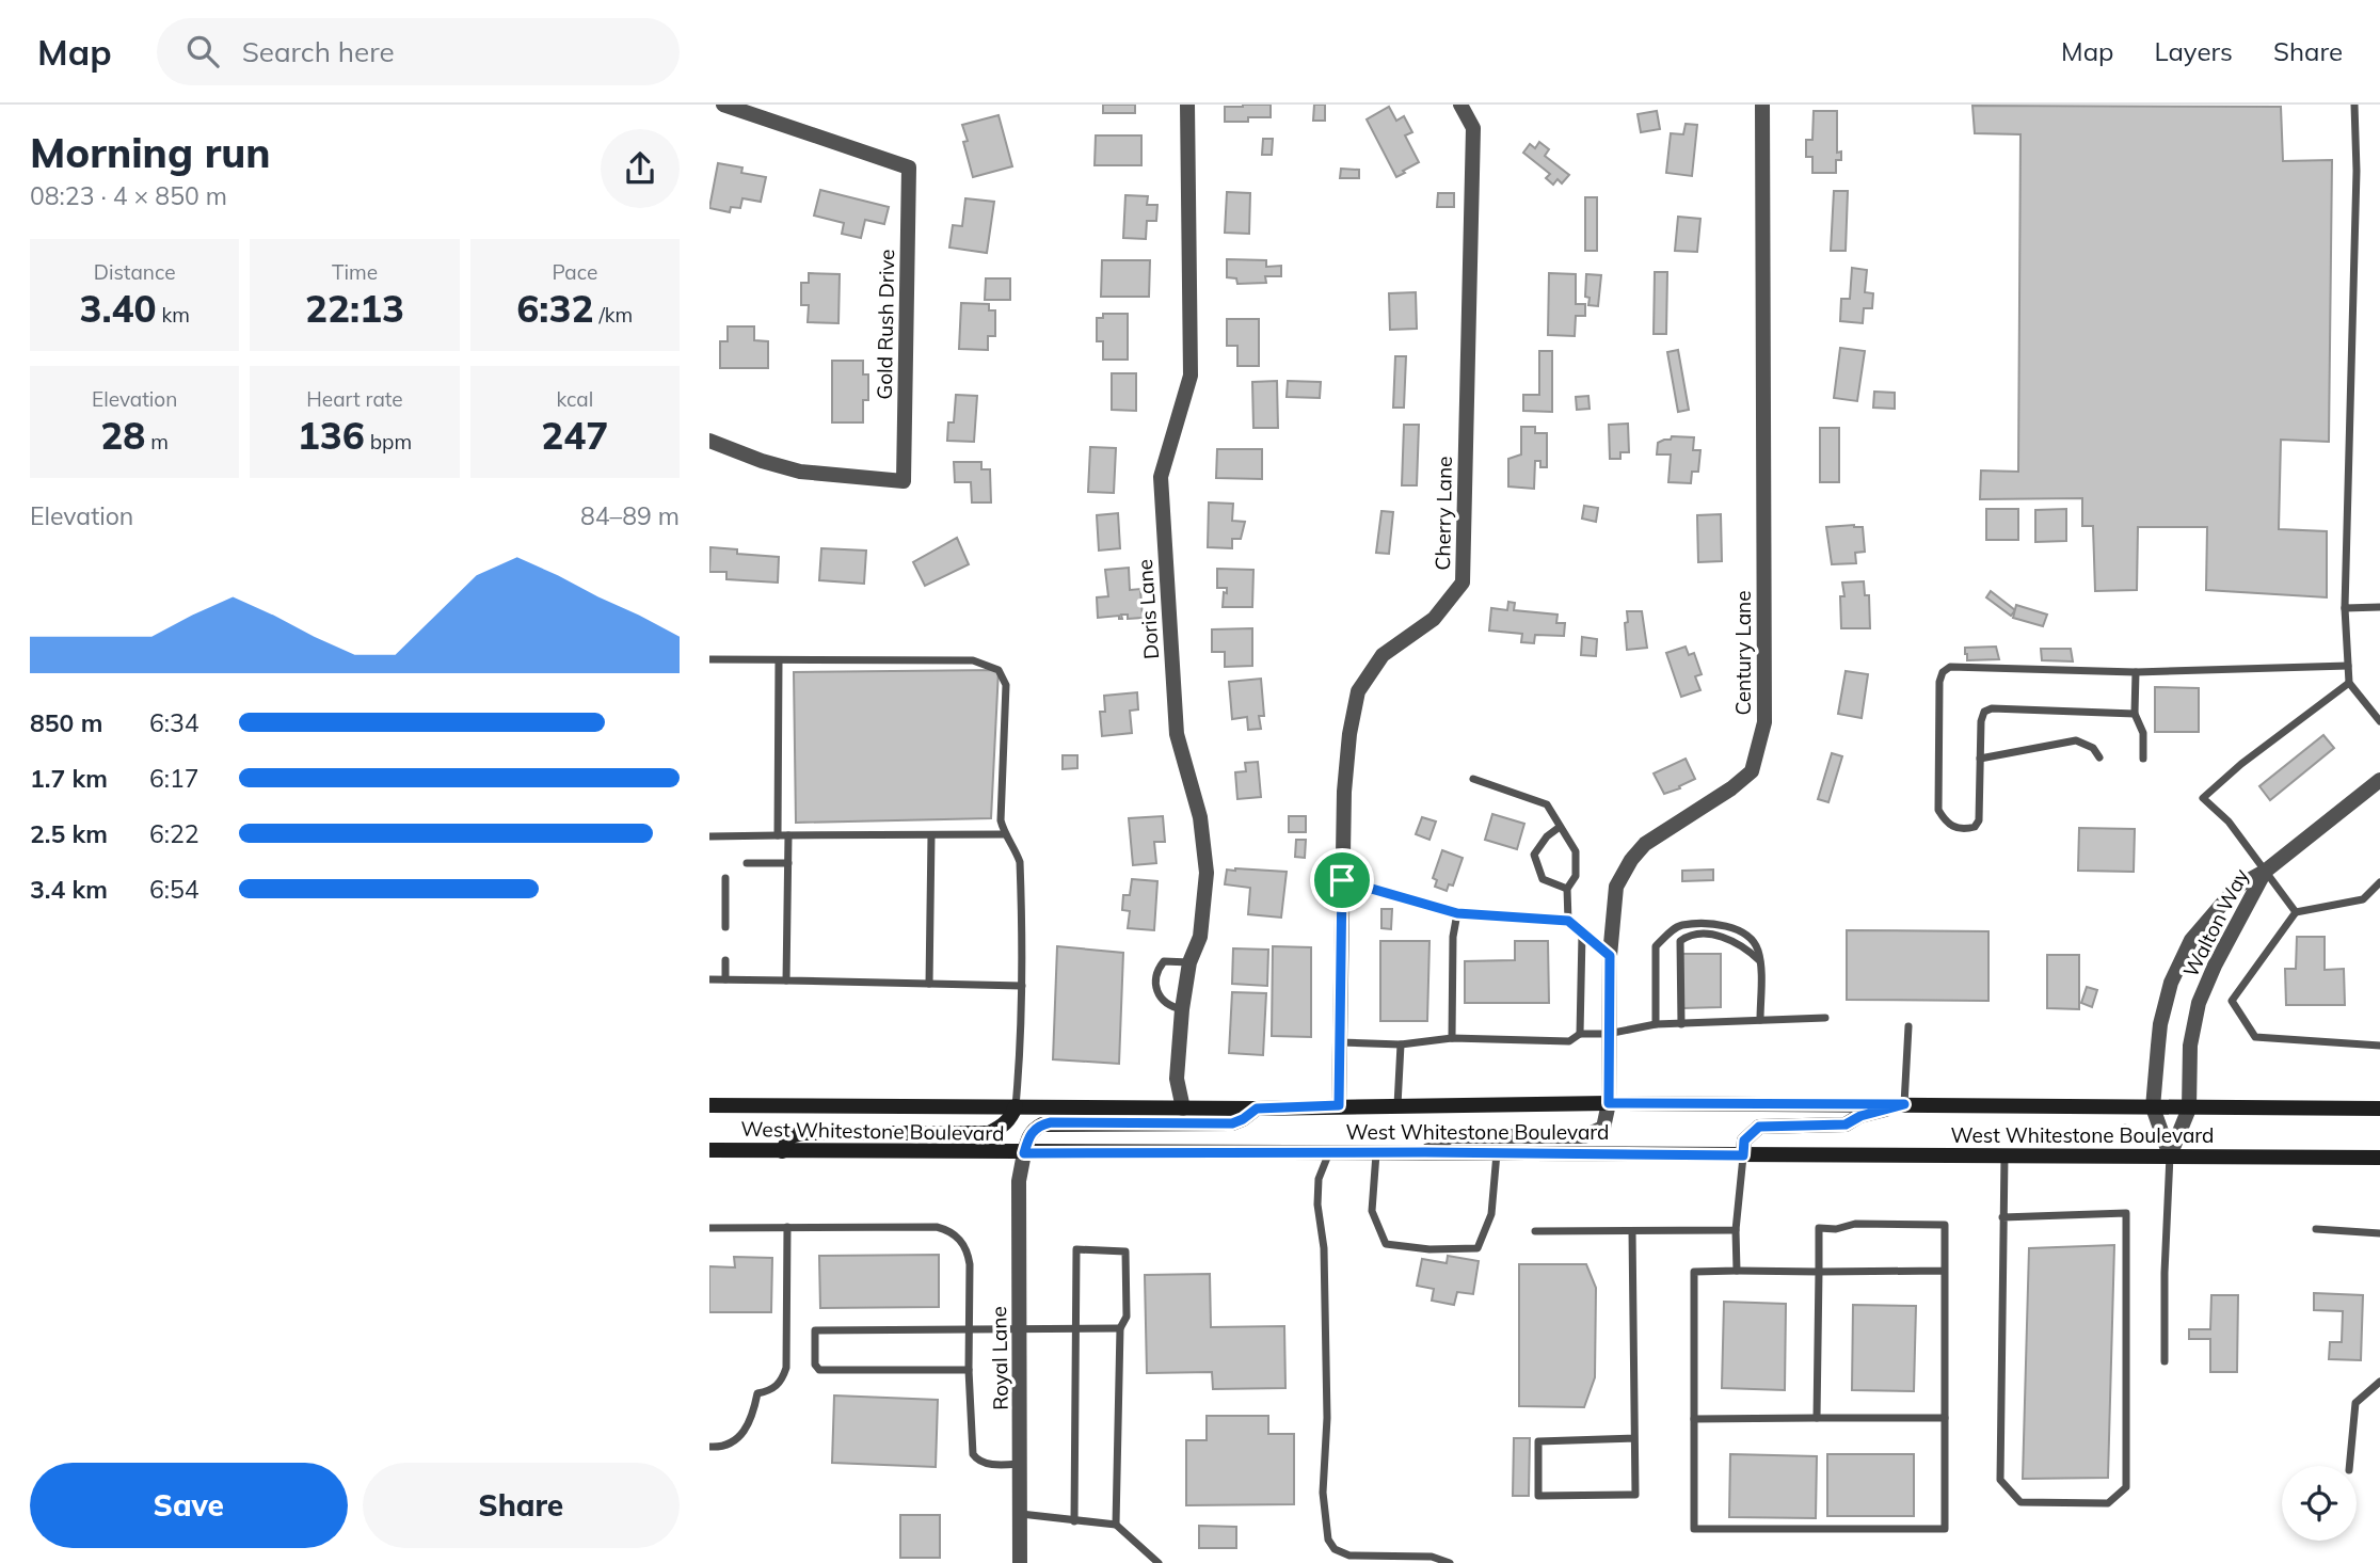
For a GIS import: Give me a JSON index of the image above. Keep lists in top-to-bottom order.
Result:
{
  "streets": {
    "main road": ["West Whitestone Boulevard"],
    "street": [
      "Gold Rush Drive",
      "Cherry Lane",
      "Doris Lane",
      "Century Lane",
      "Walton Way",
      "Royal Lane"
    ]
  },
  "crossings": [
    ["Cherry Lane", "West Whitestone Boulevard"],
    ["Doris Lane", "West Whitestone Boulevard"],
    ["Century Lane", "West Whitestone Boulevard"],
    ["Walton Way", "West Whitestone Boulevard"],
    ["West Whitestone Boulevard", "Royal Lane"]
  ],
  "page": {
    "header": "Map",
    "search": "Search here",
    "nav": ["Map", "Layers", "Share"],
    "heading": ["Morning run", "08:23 · 4 × 850 m"],
    "stats": [
      ["Distance", "3.40 km"],
      ["Time", "22:13"],
      ["Pace", "6:32 /km"],
      ["Elevation", "28 m"],
      ["Heart rate", "136 bpm"],
      ["kcal", "247"]
    ],
    "chart": ["Elevation", "84–89 m"],
    "list": [
      {
        "name": "850 m",
        "note": "6:34"
      },
      {
        "name": "1.7 km",
        "note": "6:17"
      },
      {
        "name": "2.5 km",
        "note": "6:22"
      },
      {
        "name": "3.4 km",
        "note": "6:54"
      }
    ],
    "buttons": ["Save", "Share"]
  }
}
